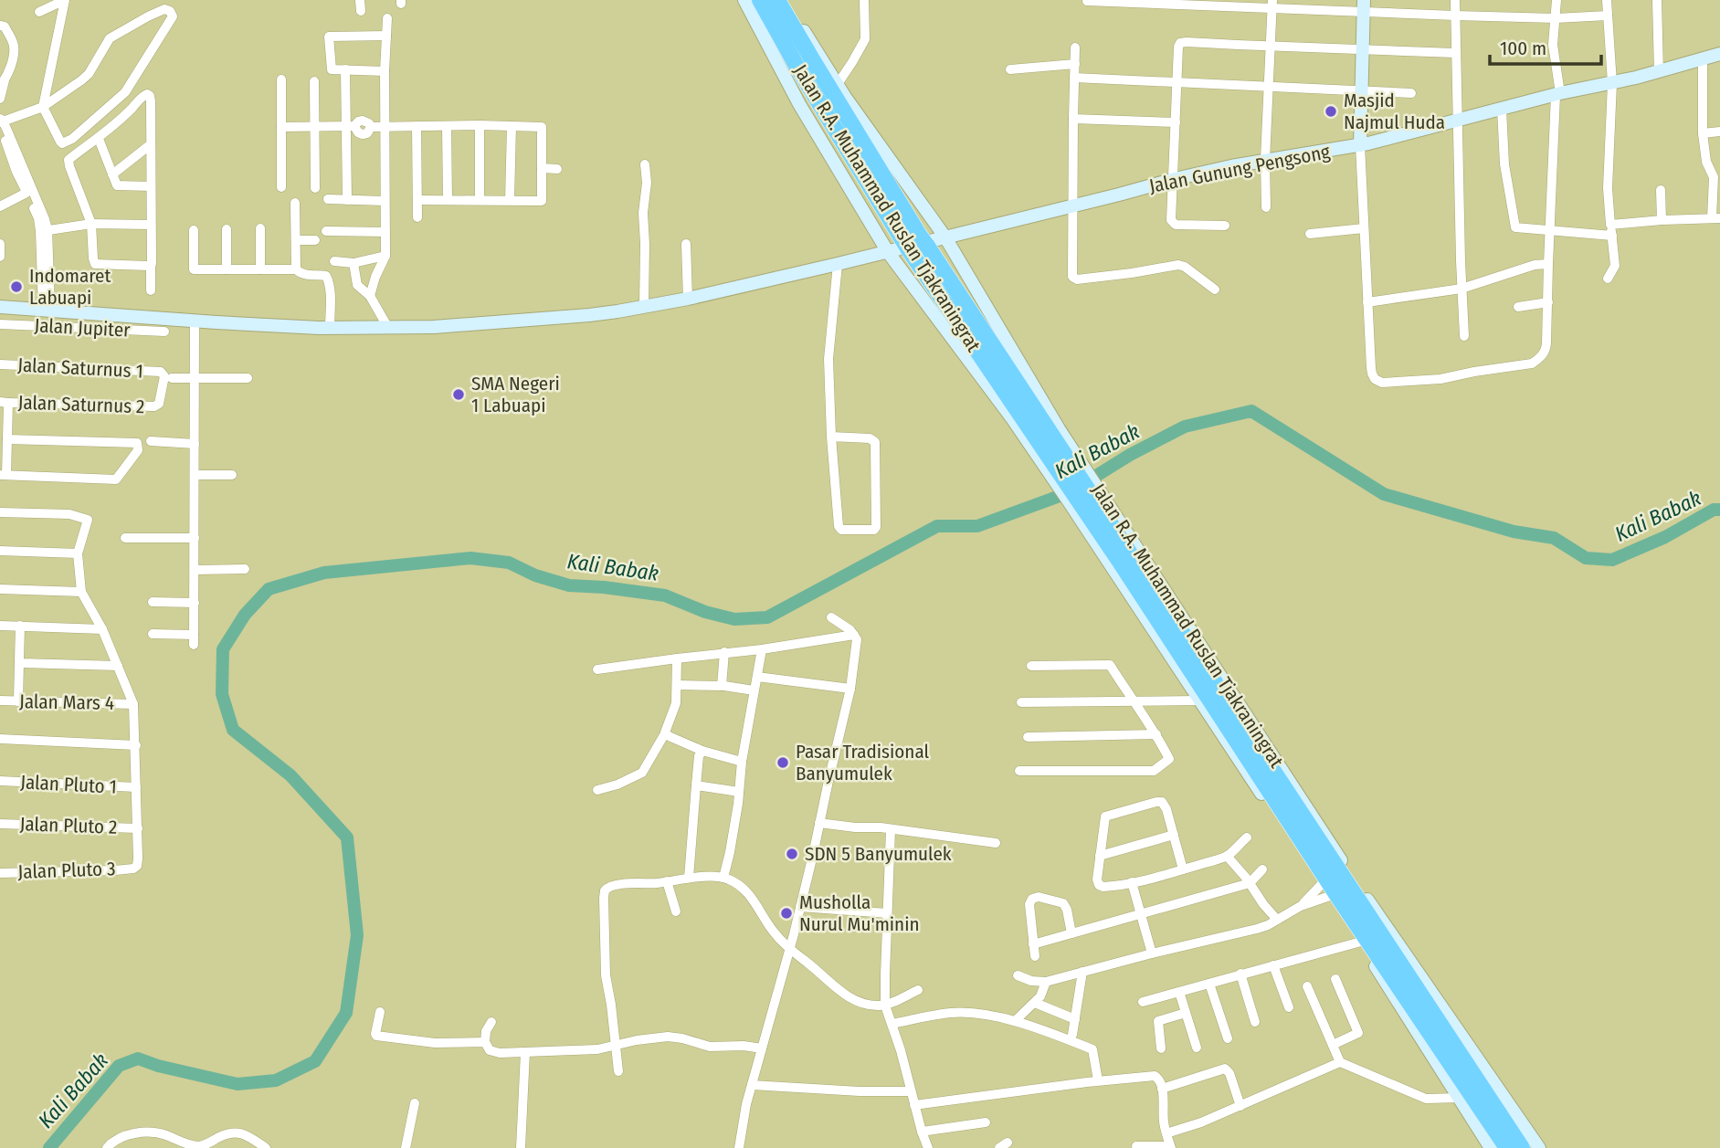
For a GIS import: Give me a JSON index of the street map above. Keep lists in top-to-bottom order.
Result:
{
  "streets": {
    "highway": ["Jalan R.A. Muhammad Ruslan Tjakraningrat"],
    "street": [
      "Jalan Gunung Pengsong",
      "Jalan Jupiter",
      "Jalan Saturnus 1",
      "Jalan Saturnus 2",
      "Jalan Mars 4",
      "Jalan Pluto 1",
      "Jalan Pluto 2",
      "Jalan Pluto 3"
    ]
  },
  "crossings": [
    ["Jalan Gunung Pengsong", "Jalan R.A. Muhammad Ruslan Tjakraningrat"],
    ["Jalan Saturnus 1", "Jalan Saturnus 2"],
    ["Jalan Pluto 2", "Jalan Pluto 3"]
  ],
  "water": ["Kali Babak"],
  "places": [
    "Masjid Najmul Huda",
    "Indomaret Labuapi",
    "SMA Negeri 1 Labuapi",
    "Pasar Tradisional Banyumulek",
    "SDN 5 Banyumulek",
    "Musholla Nurul Mu'minin"
  ],
  "scale_bar": "100 m"
}
